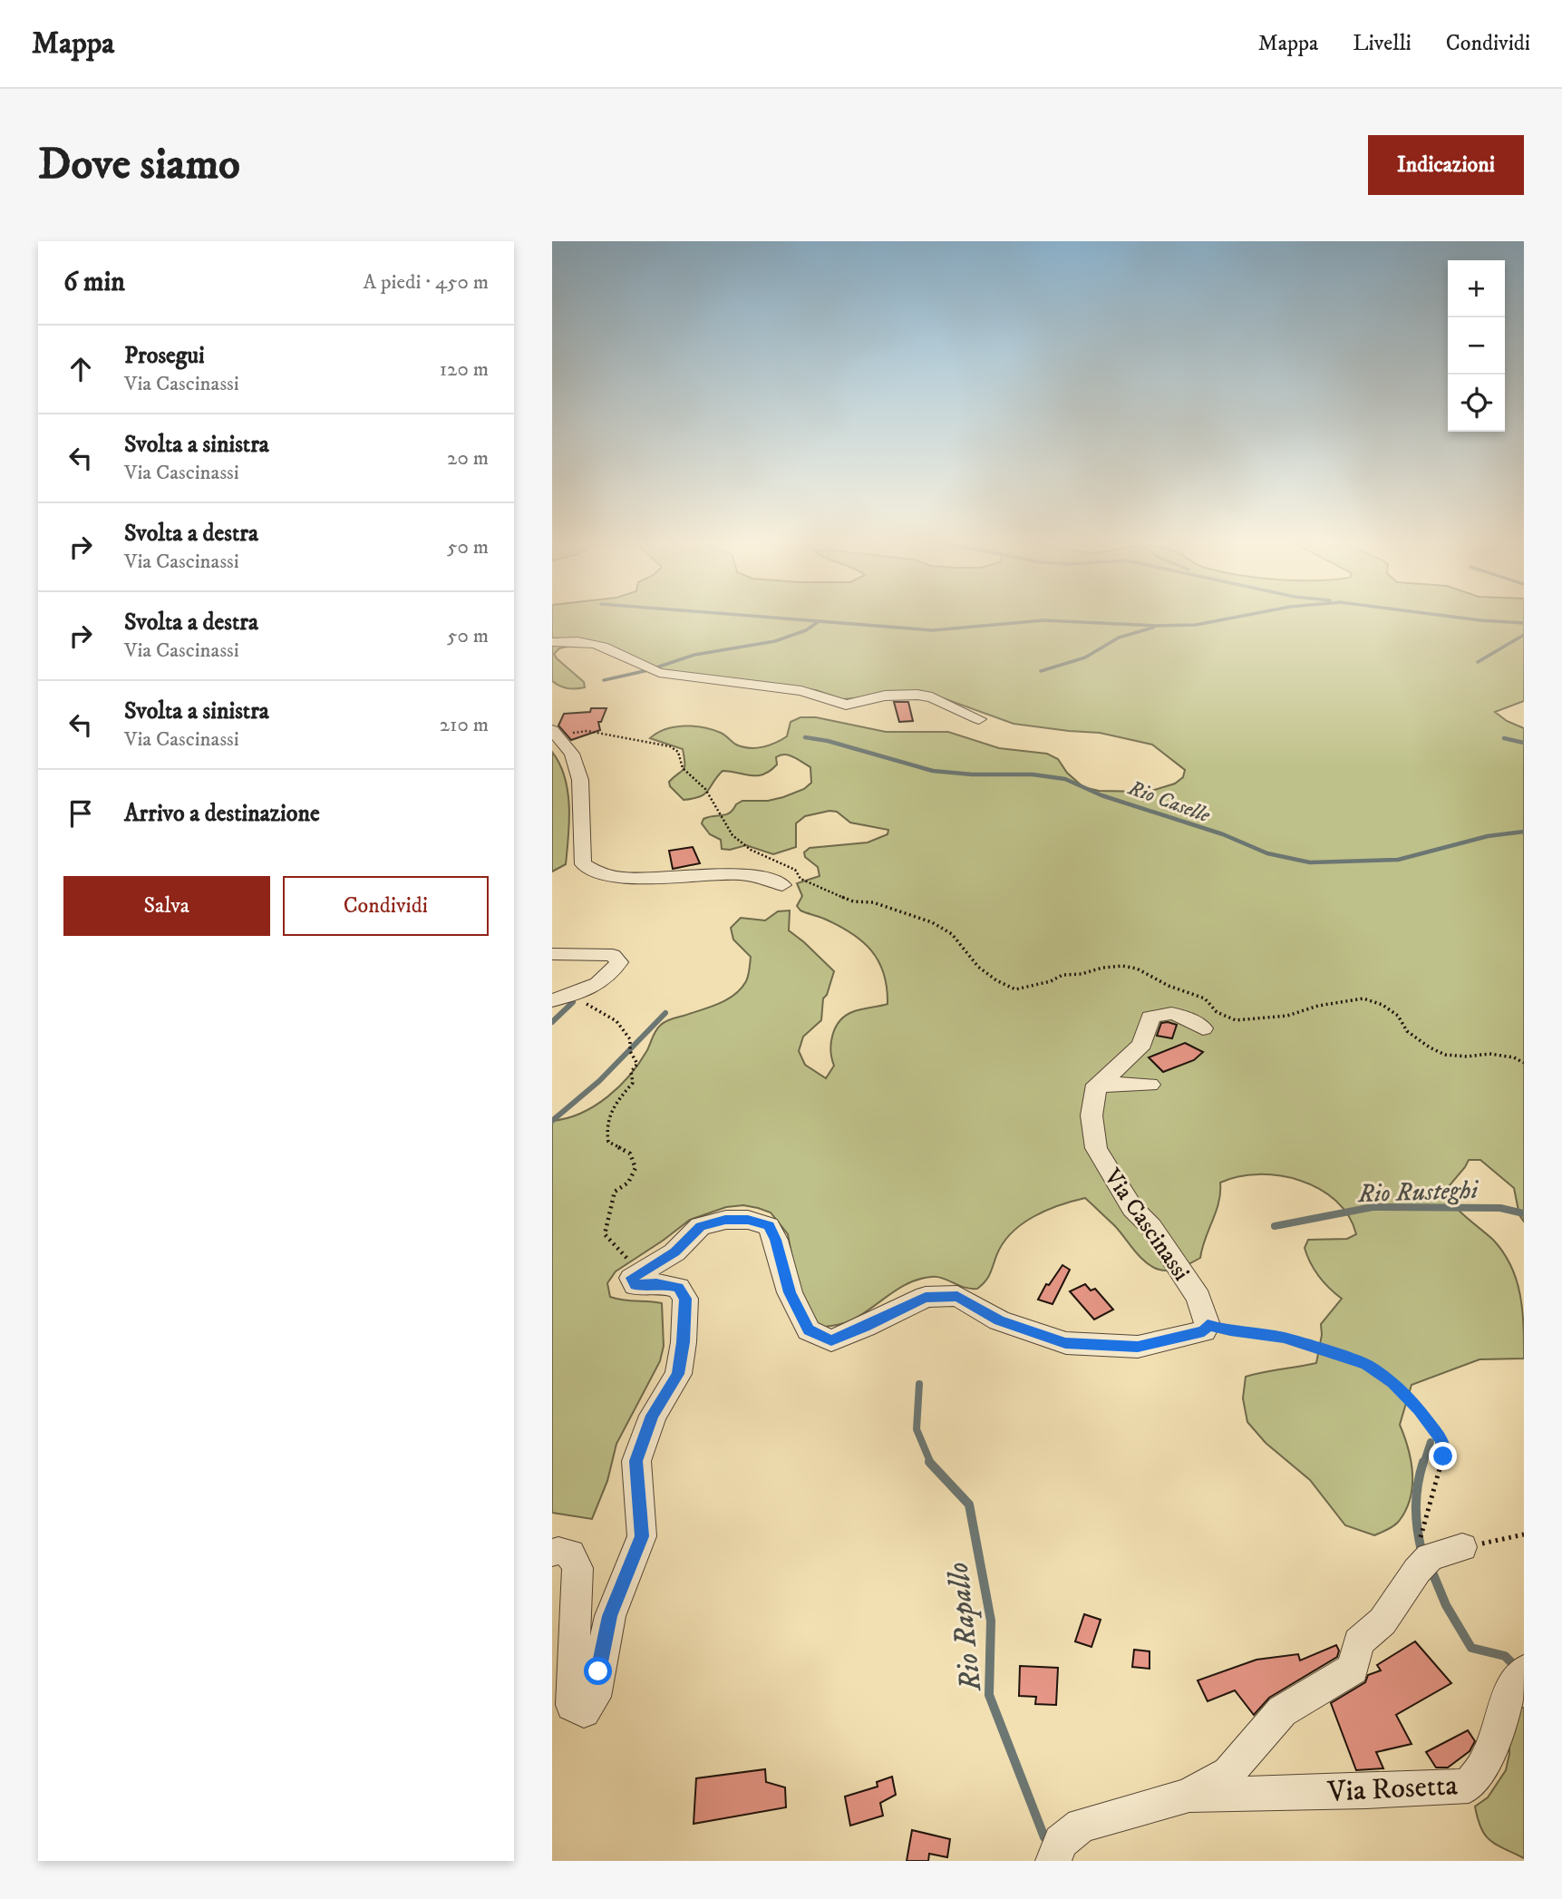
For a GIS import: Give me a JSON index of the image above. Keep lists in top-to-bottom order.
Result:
{
  "streets": {
    "street": ["Via Cascinassi", "Via Rosetta"]
  },
  "water": ["Rio Caselle", "Rio Rusteghi", "Rio Rapallo"],
  "page": {
    "header": "Mappa",
    "nav": ["Mappa", "Livelli", "Condividi"],
    "buttons": [
      "Indicazioni",
      ["Salva", "Condividi"]
    ],
    "title": "Dove siamo",
    "heading": ["6 min", "A piedi · 450 m"],
    "map_buttons": ["+", "−"],
    "list": [
      ["Prosegui", "Via Cascinassi", "120 m"],
      ["Svolta a sinistra", "Via Cascinassi", "20 m"],
      ["Svolta a destra", "Via Cascinassi", "50 m"],
      ["Svolta a destra", "Via Cascinassi", "50 m"],
      ["Svolta a sinistra", "Via Cascinassi", "210 m"],
      "Arrivo a destinazione"
    ]
  }
}
